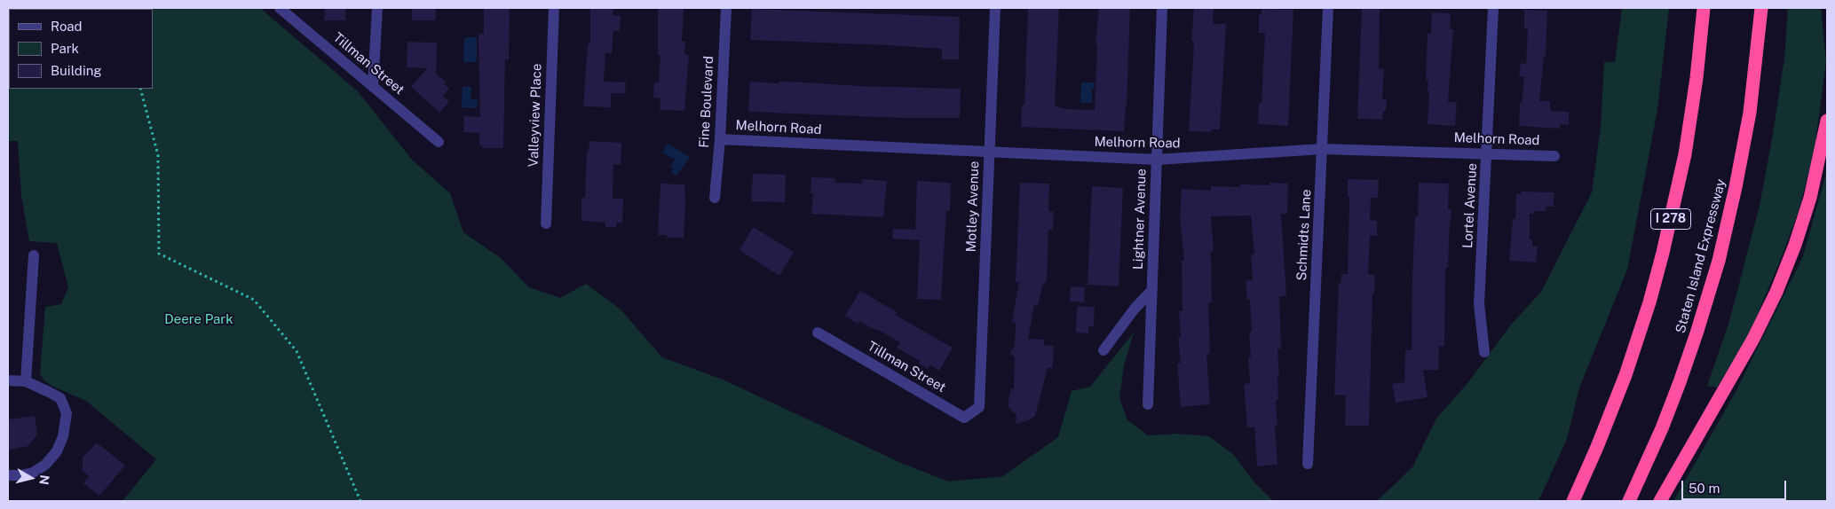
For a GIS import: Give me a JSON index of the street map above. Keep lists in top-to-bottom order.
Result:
{
  "streets": {
    "highway": ["I 278", "Staten Island Expressway"],
    "street": [
      "Tillman Street",
      "Fine Boulevard",
      "Valleyview Place",
      "Melhorn Road",
      "Lortel Avenue",
      "Motley Avenue",
      "Lightner Avenue",
      "Schmidts Lane"
    ]
  },
  "crossings": [
    ["Tillman Street", "Motley Avenue"],
    ["Fine Boulevard", "Melhorn Road"],
    ["Melhorn Road", "Lortel Avenue"],
    ["Melhorn Road", "Motley Avenue"],
    ["Melhorn Road", "Lightner Avenue"],
    ["Melhorn Road", "Schmidts Lane"]
  ],
  "parks": ["Deere Park"],
  "legend": ["Road", "Park", "Building"],
  "scale_bar": "50 m",
  "north": "right"
}
